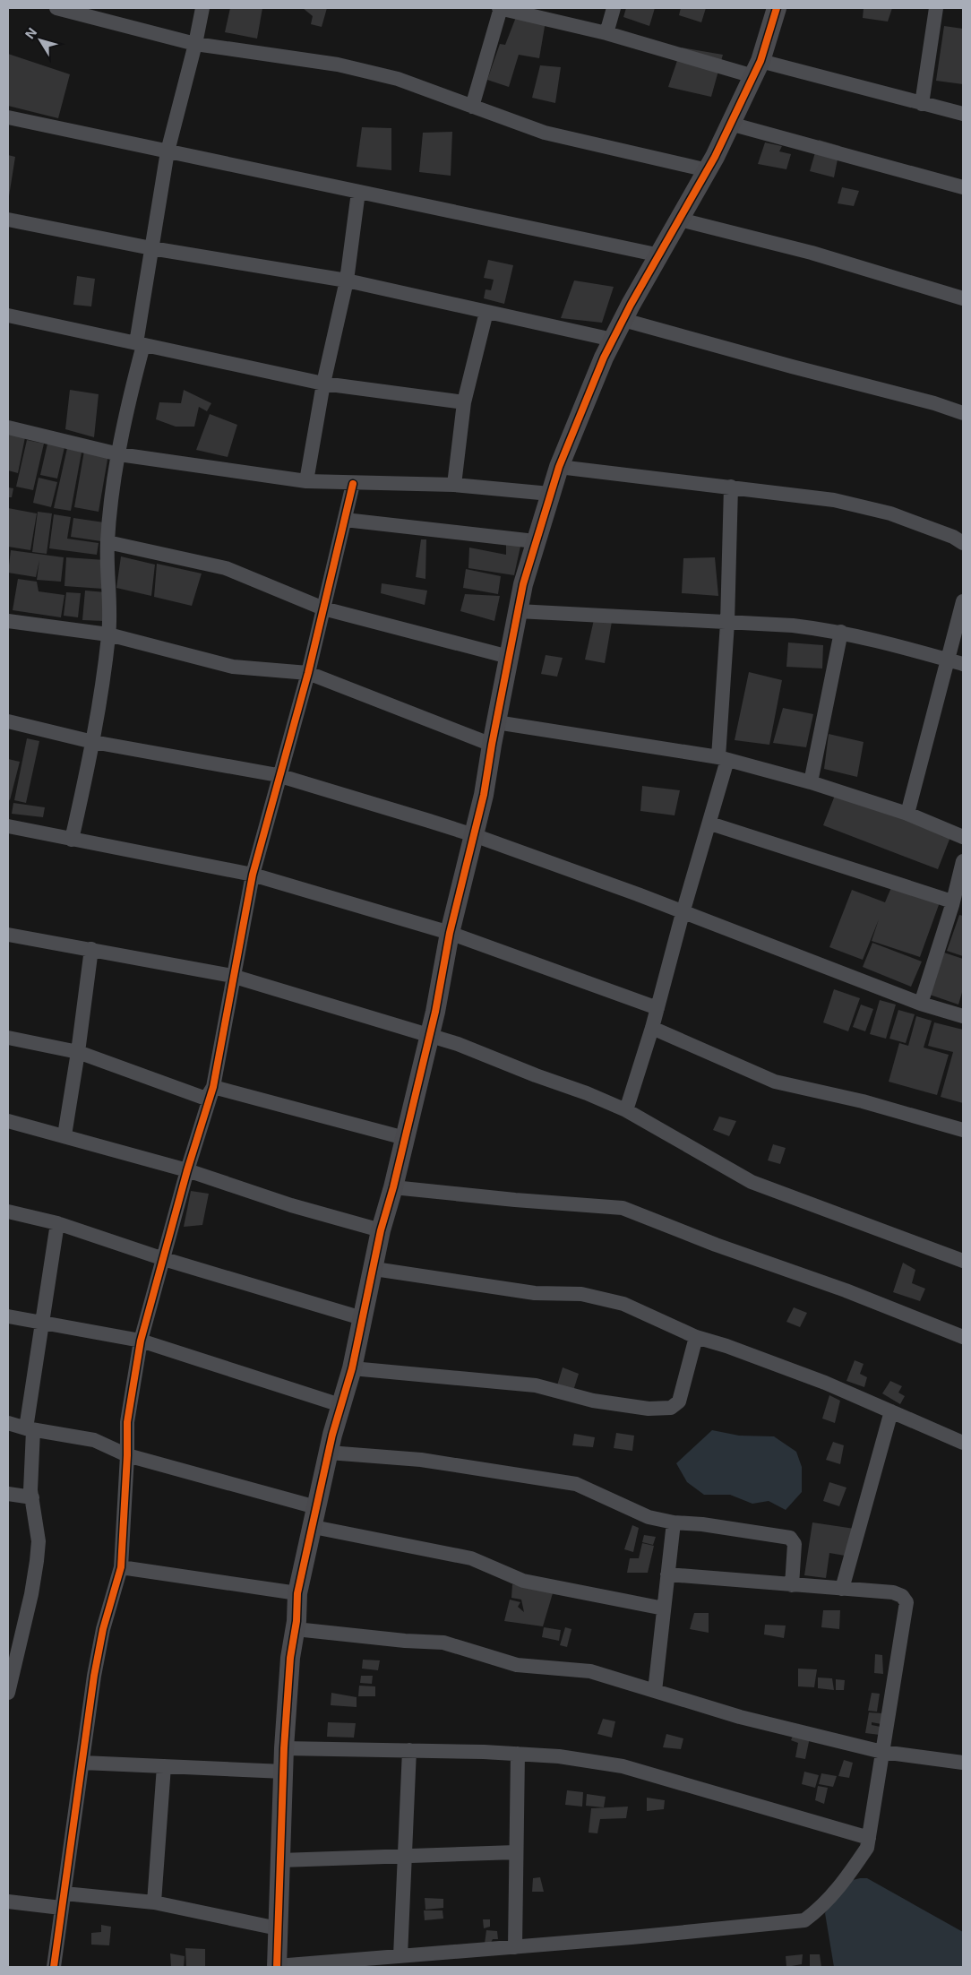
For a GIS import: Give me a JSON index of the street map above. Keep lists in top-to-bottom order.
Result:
{
  "north": "top left"
}
